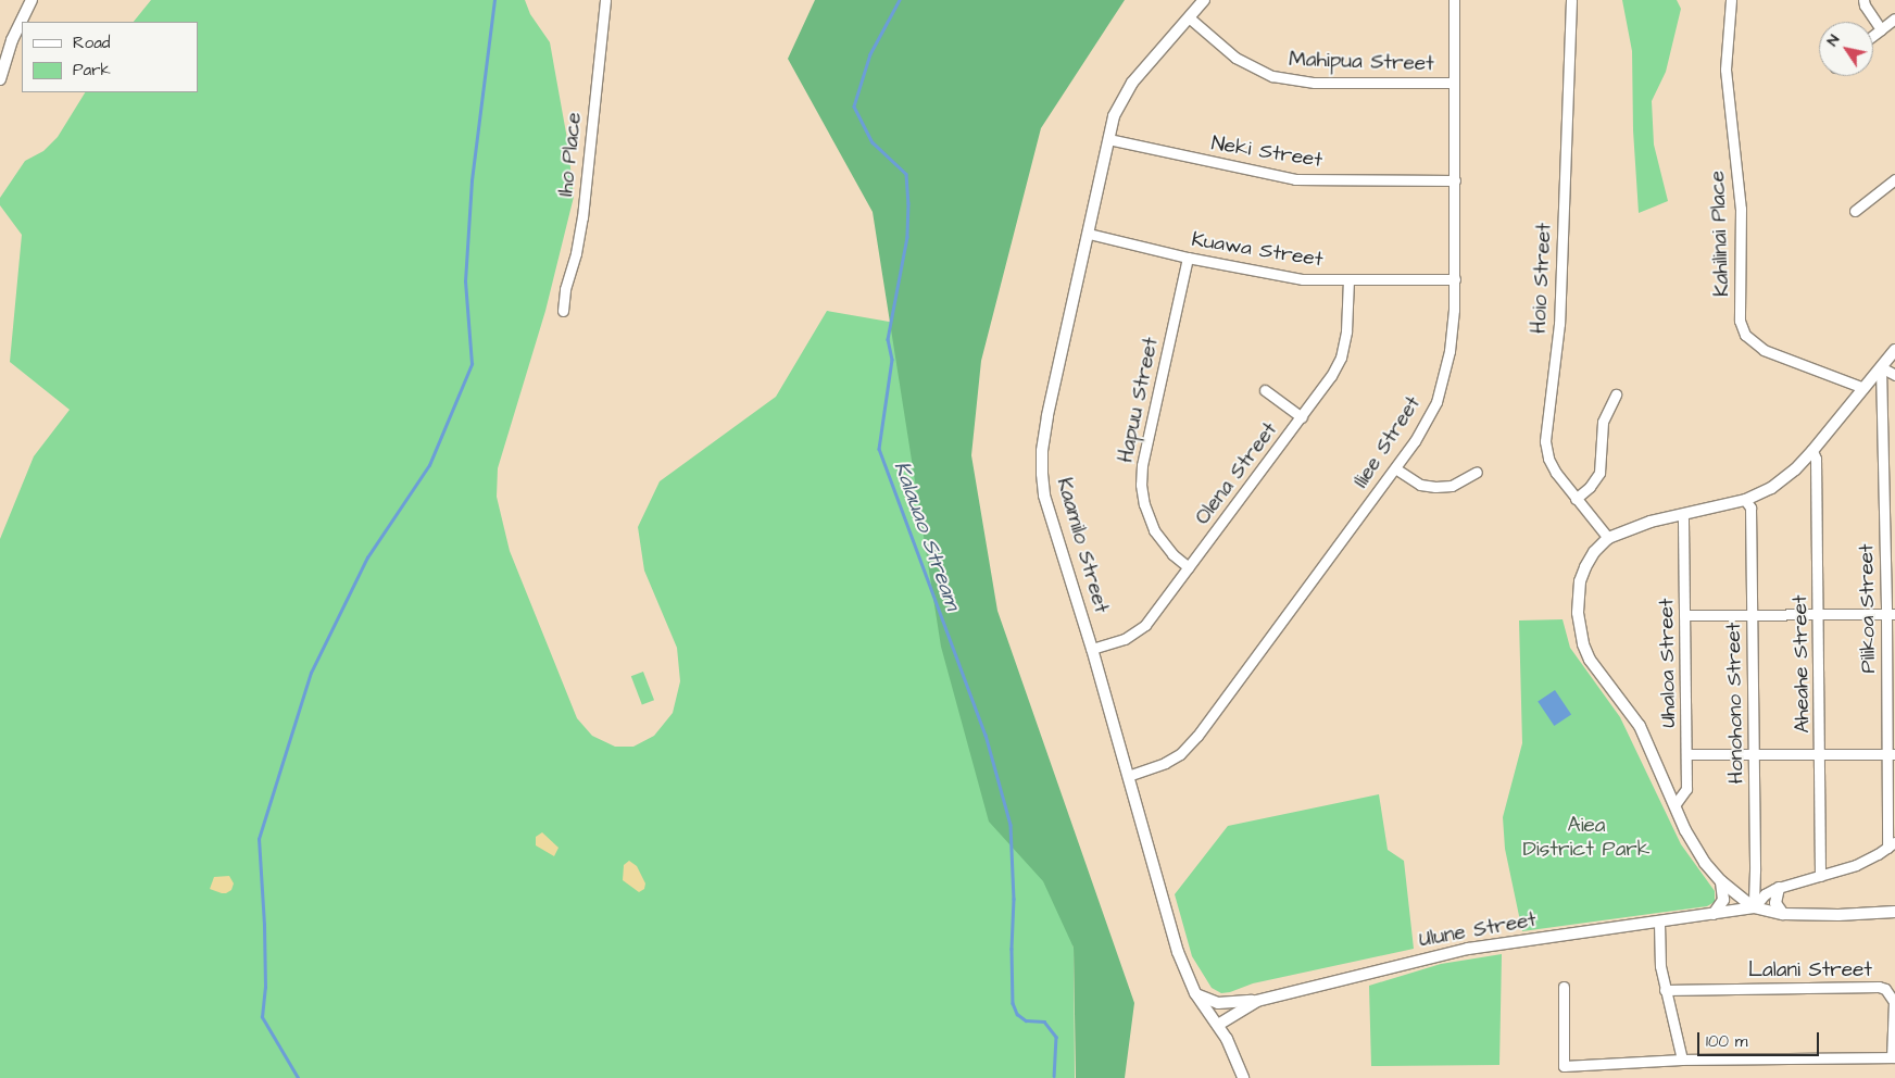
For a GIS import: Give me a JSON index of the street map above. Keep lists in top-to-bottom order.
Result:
{
  "streets": {
    "street": [
      "Mahipua Street",
      "Neki Street",
      "Iho Place",
      "Kahilinai Place",
      "Kuawa Street",
      "Hoio Street",
      "Hapuu Street",
      "Iliee Street",
      "Olena Street",
      "Kaamilo Street",
      "Pilikoa Street",
      "Uhaloa Street",
      "Aheahe Street",
      "Honohono Street",
      "Ulune Street",
      "Lalani Street"
    ]
  },
  "crossings": [
    ["Mahipua Street", "Iliee Street"],
    ["Mahipua Street", "Kaamilo Street"],
    ["Neki Street", "Iliee Street"],
    ["Neki Street", "Kaamilo Street"],
    ["Kuawa Street", "Hapuu Street"],
    ["Kuawa Street", "Iliee Street"],
    ["Kuawa Street", "Olena Street"],
    ["Kuawa Street", "Kaamilo Street"],
    ["Hapuu Street", "Olena Street"],
    ["Iliee Street", "Kaamilo Street"],
    ["Olena Street", "Kaamilo Street"],
    ["Kaamilo Street", "Ulune Street"],
    ["Honohono Street", "Ulune Street"]
  ],
  "water": ["Kalauao Stream"],
  "parks": ["Aiea District Park"],
  "legend": ["Road", "Park"],
  "scale_bar": "100 m",
  "north": "top left"
}
